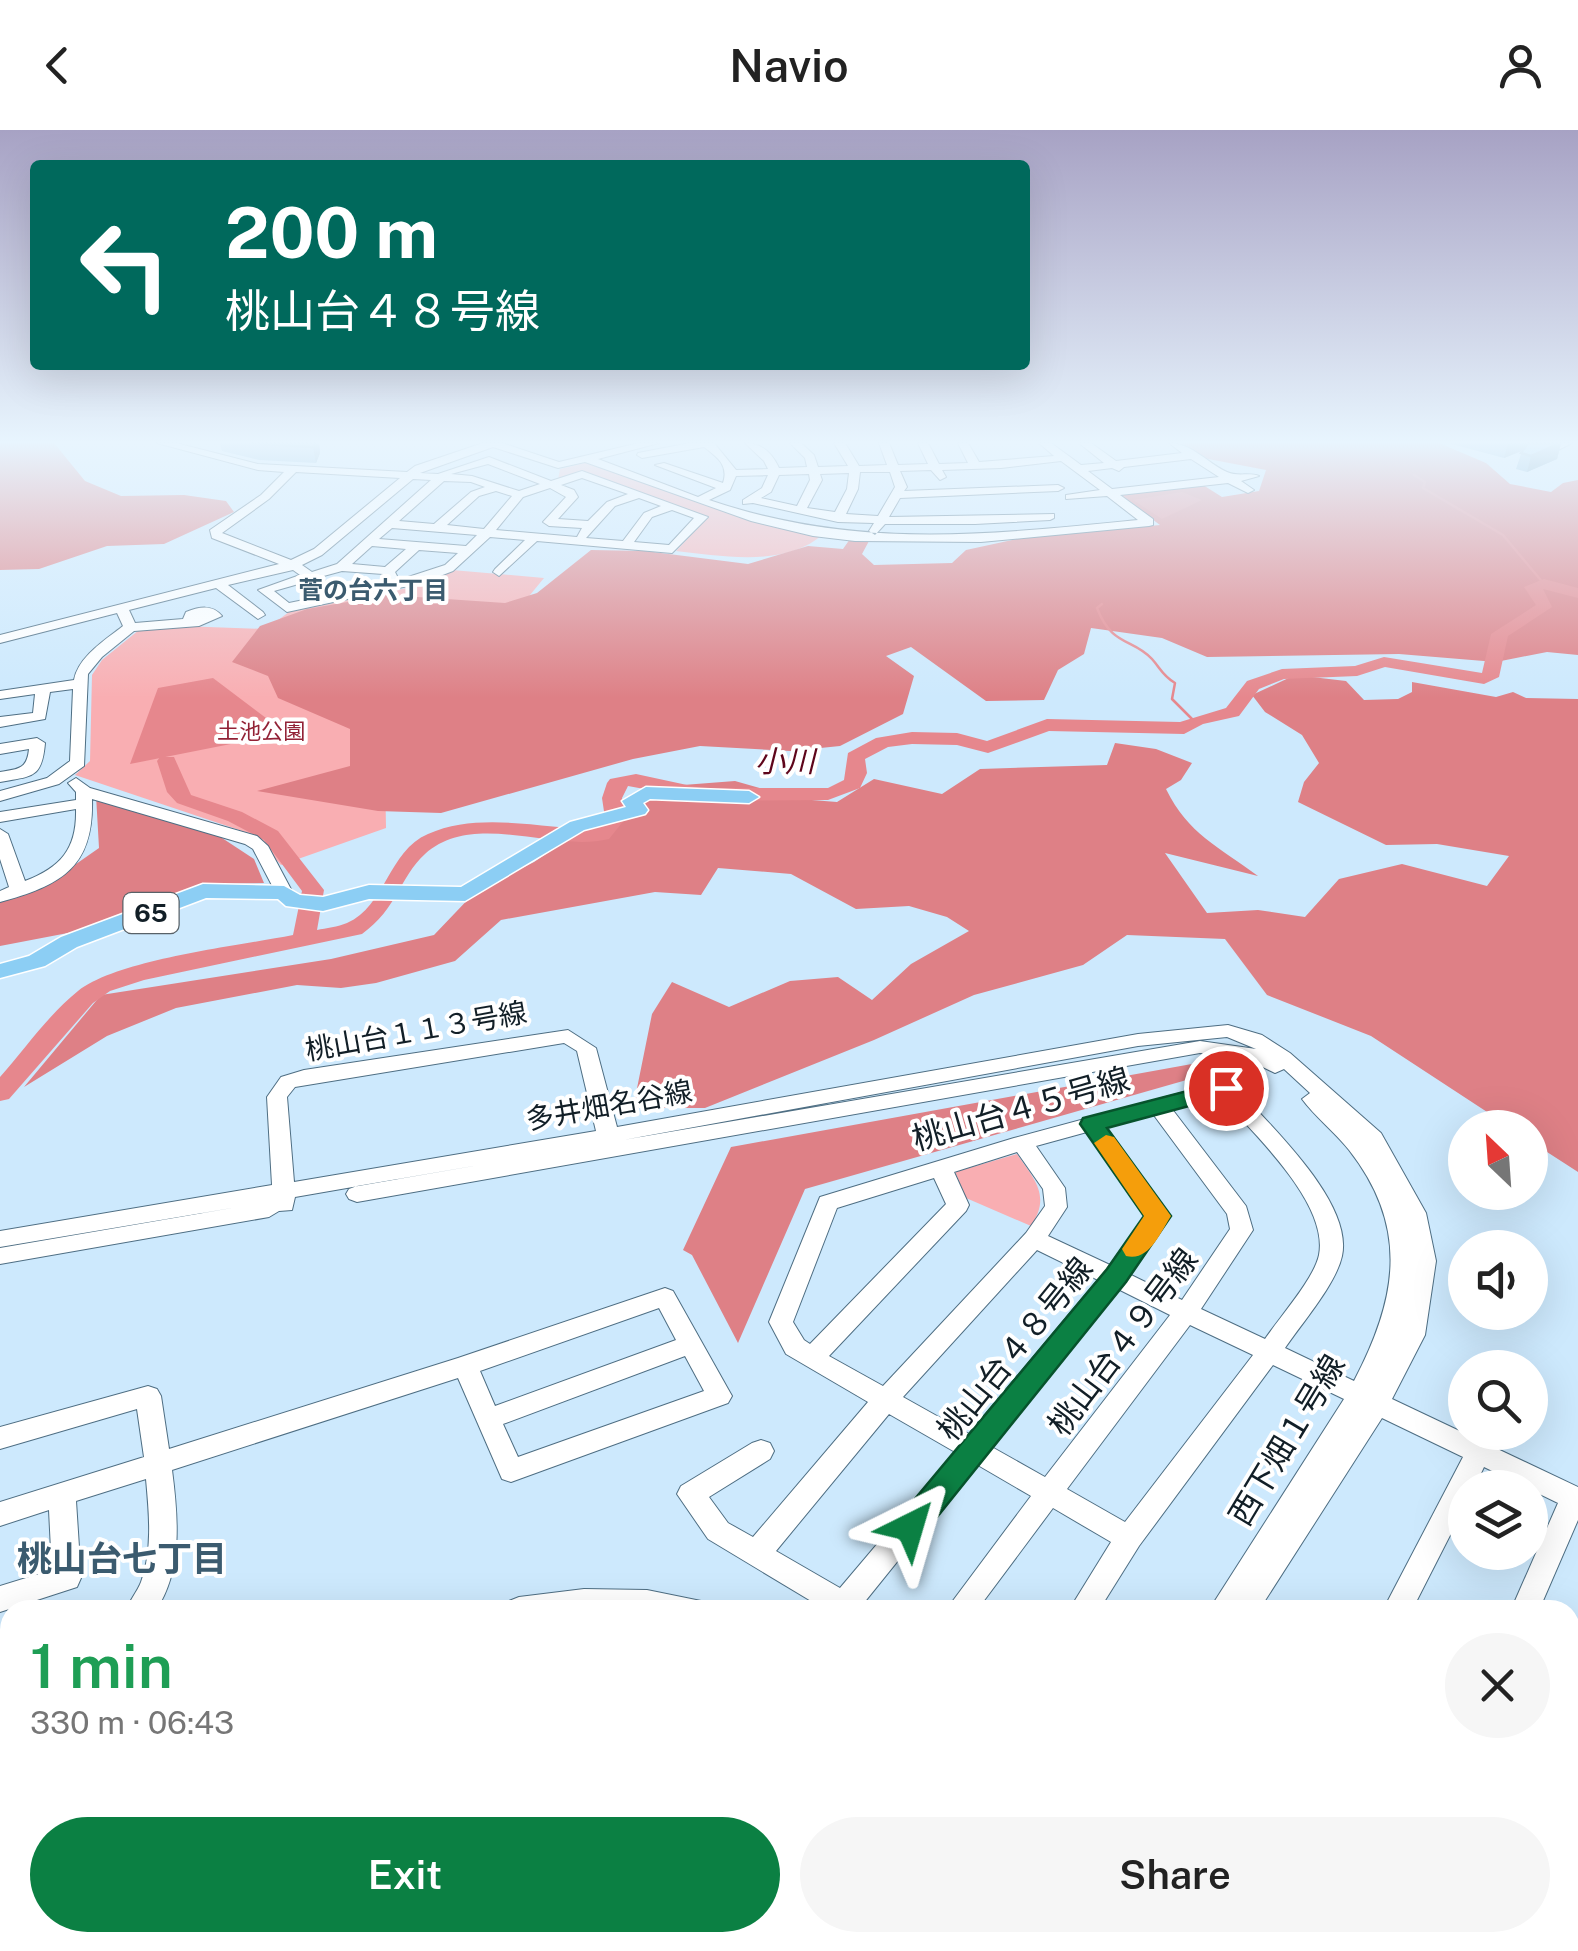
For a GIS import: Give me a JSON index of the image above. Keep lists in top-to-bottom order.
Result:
{
  "streets": {
    "main road": ["65"],
    "street": [
      "桃山台１１３号線",
      "多井畑名谷線",
      "桃山台４５号線",
      "桃山台４９号線",
      "桃山台４８号線",
      "西下畑１号線"
    ]
  },
  "crossings": [
    ["桃山台１１３号線", "多井畑名谷線"],
    ["多井畑名谷線", "西下畑１号線"],
    ["桃山台４５号線", "桃山台４９号線"],
    ["桃山台４５号線", "桃山台４８号線"]
  ],
  "districts": ["菅の台六丁目", "桃山台七丁目"],
  "water": ["小川"],
  "parks": ["土池公園"],
  "north": "top left",
  "page": {
    "header": "Navio",
    "turn": ["200 m", "桃山台４８号線"],
    "heading": ["1 min", "330 m · 06:43"],
    "buttons": ["Exit", "Share"]
  }
}
